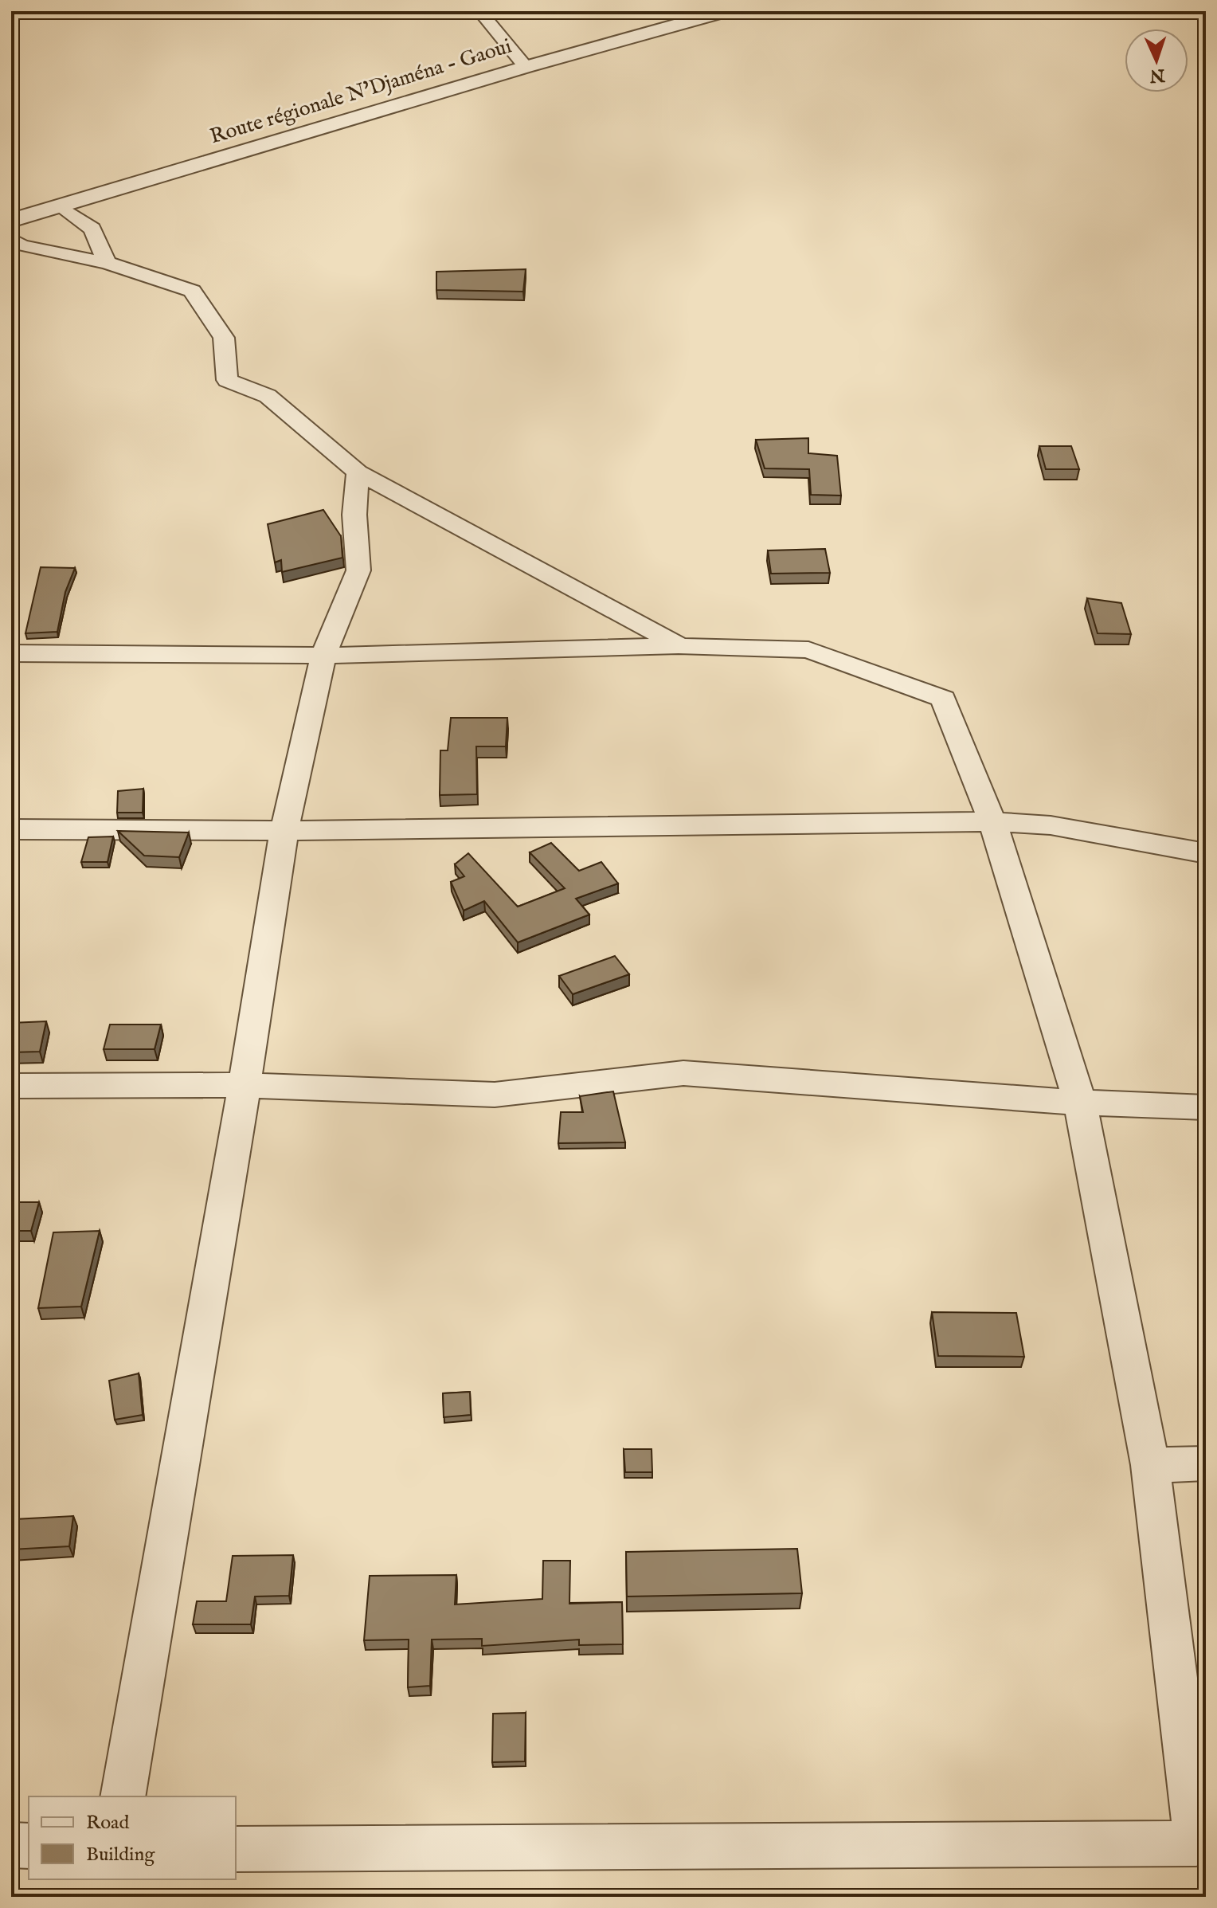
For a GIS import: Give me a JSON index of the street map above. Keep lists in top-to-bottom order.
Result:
{
  "streets": {
    "street": ["Route régionale N'Djaména - Gaoui"]
  },
  "legend": ["Road", "Building"],
  "north": "bottom"
}
